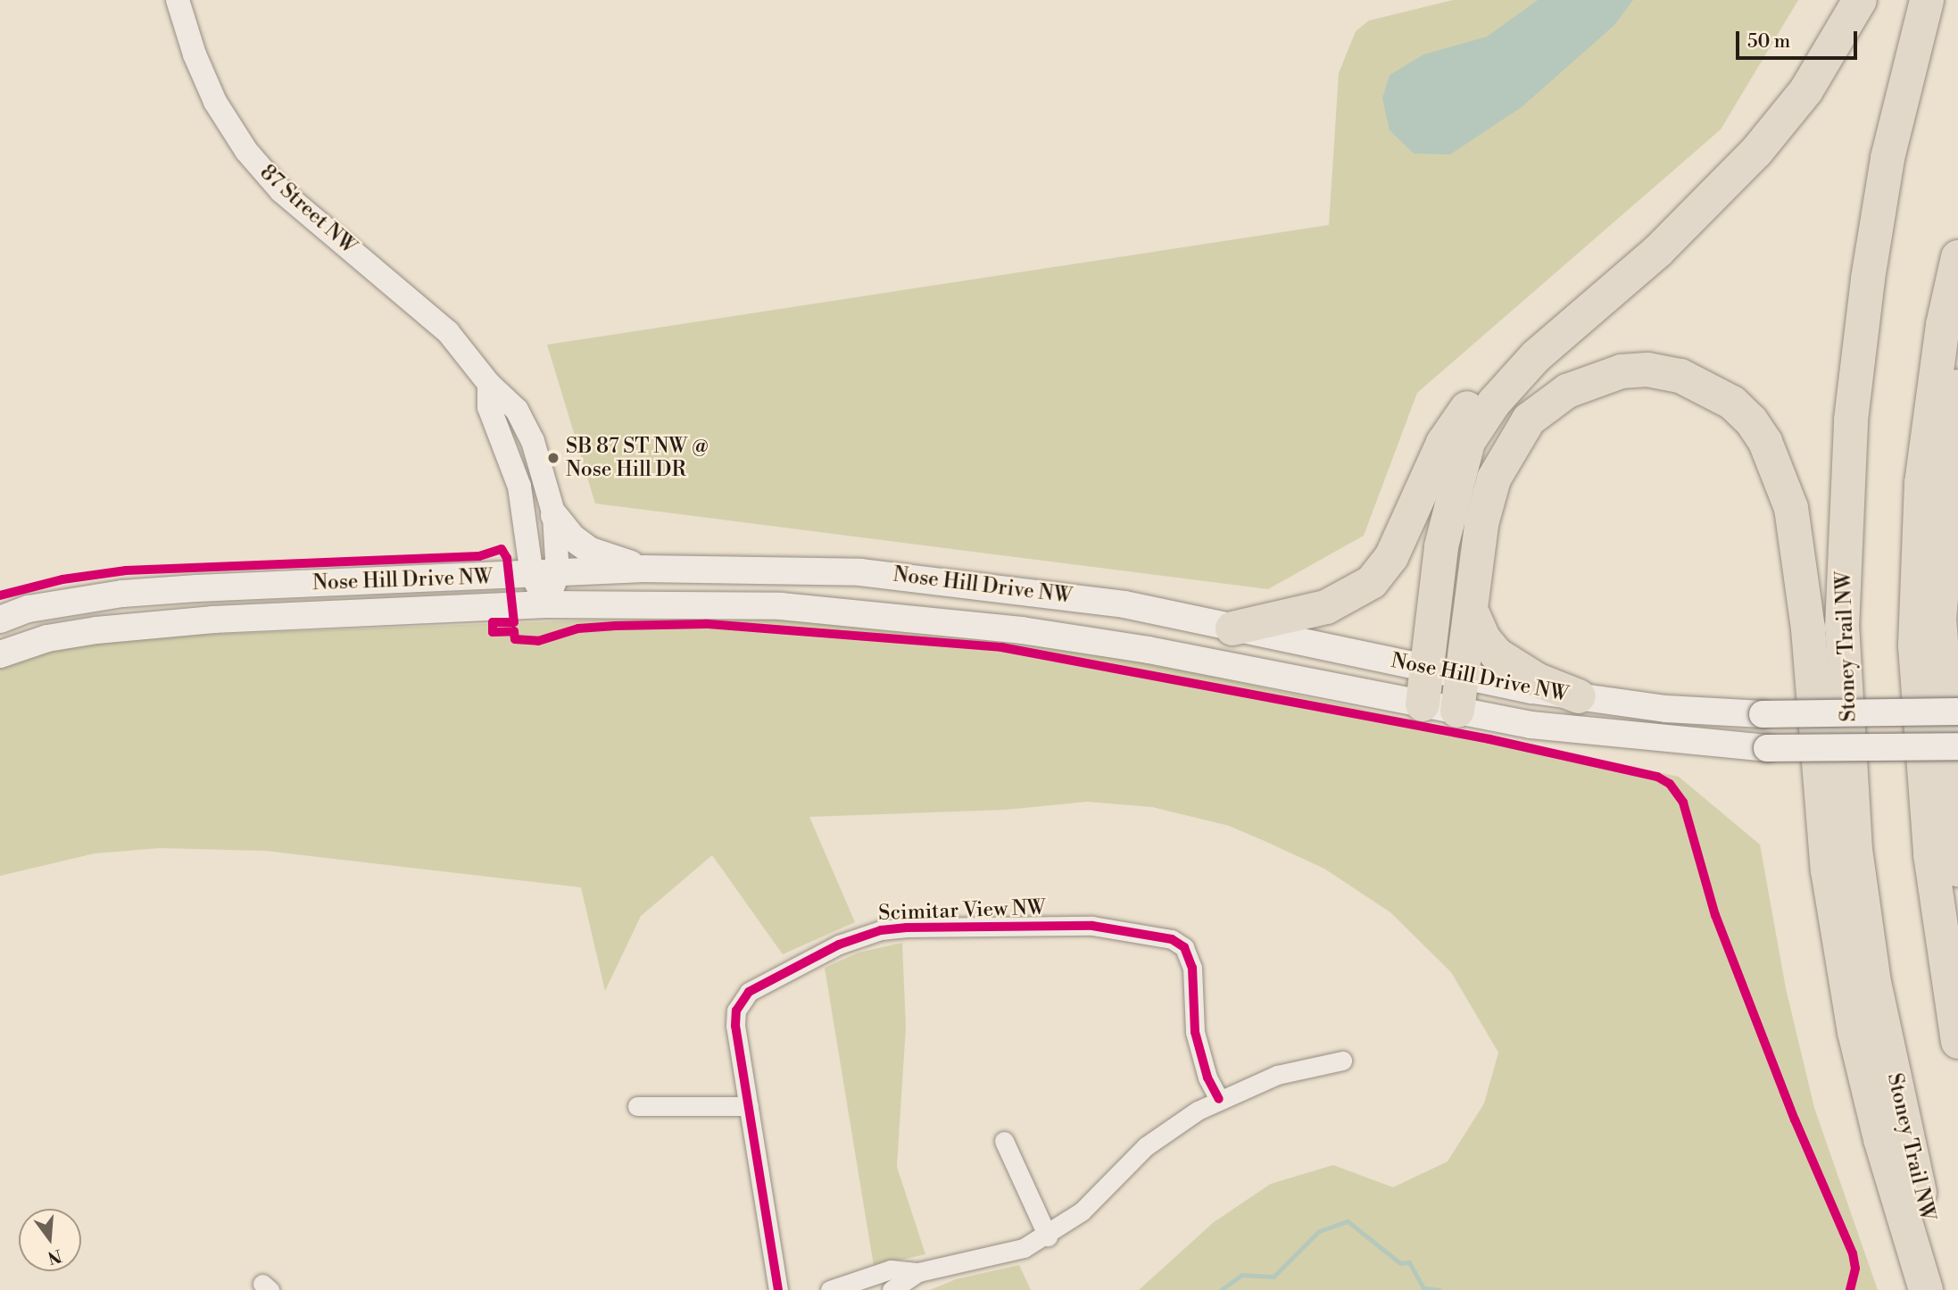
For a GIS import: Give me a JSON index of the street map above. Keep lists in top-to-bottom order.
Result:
{
  "streets": {
    "highway": ["Stoney Trail NW"],
    "main road": ["Nose Hill Drive NW"],
    "street": ["87 Street NW", "Scimitar View NW"]
  },
  "crossings": [
    ["87 Street NW", "Nose Hill Drive NW"]
  ],
  "places": ["SB 87 ST NW @ Nose Hill DR"],
  "scale_bar": "50 m",
  "north": "bottom"
}
